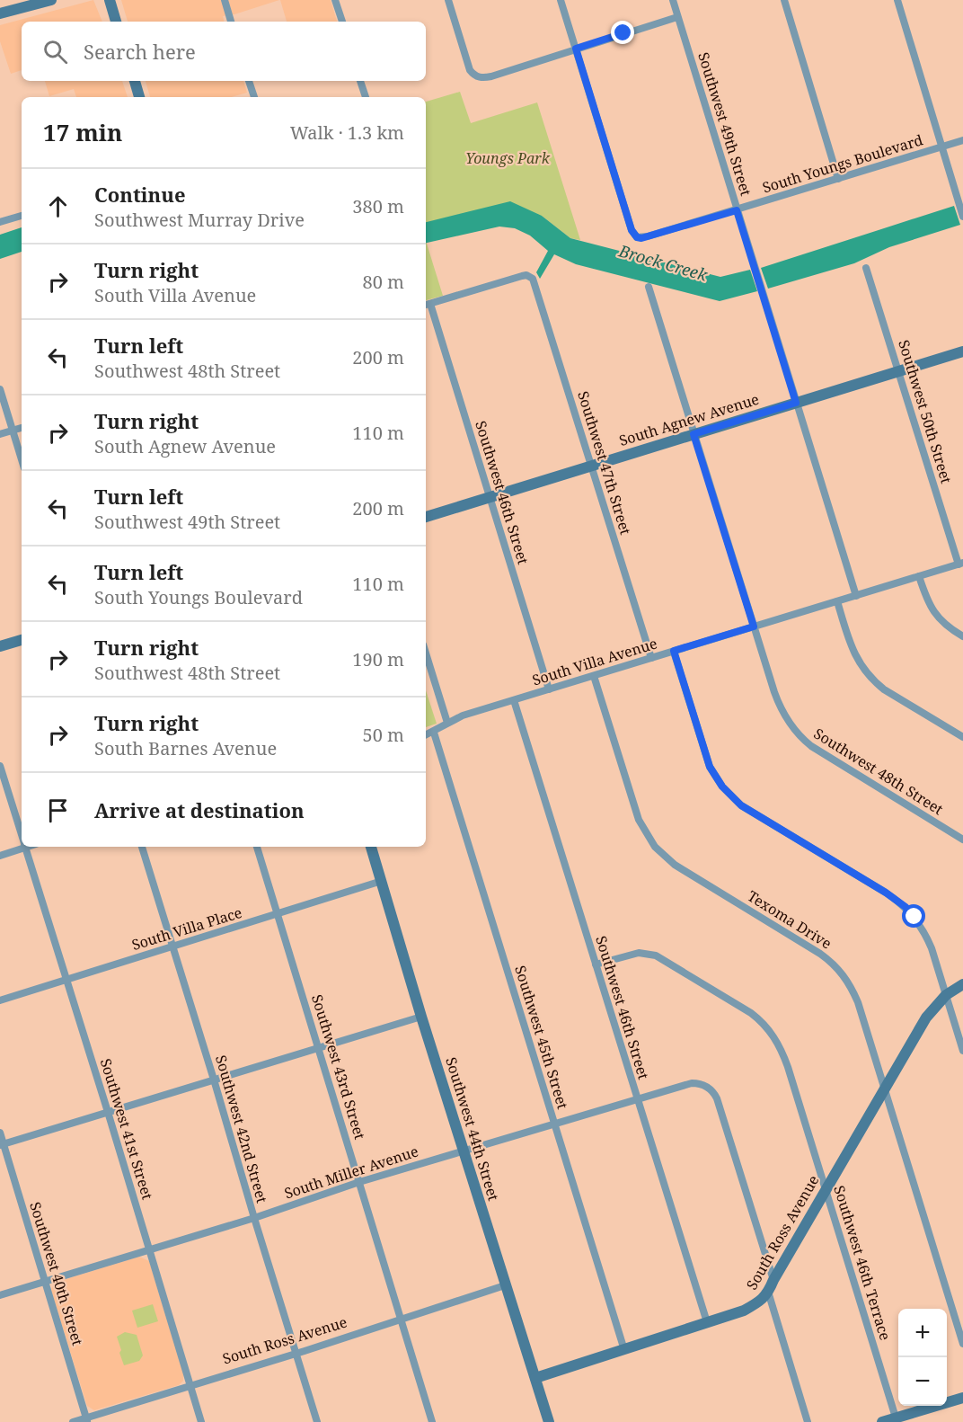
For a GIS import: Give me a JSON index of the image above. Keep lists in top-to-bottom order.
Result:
{
  "streets": {
    "street": [
      "Southwest 49th Street",
      "South Youngs Boulevard",
      "Southwest 50th Street",
      "South Agnew Avenue",
      "Southwest 47th Street",
      "Southwest 46th Street",
      "South Villa Avenue",
      "Southwest 48th Street",
      "Texoma Drive",
      "South Villa Place",
      "Southwest 45th Street",
      "Southwest 43rd Street",
      "Southwest 41st Street",
      "Southwest 42nd Street",
      "Southwest 44th Street",
      "South Miller Avenue",
      "South Ross Avenue",
      "Southwest 46th Terrace",
      "Southwest 40th Street"
    ]
  },
  "crossings": [
    ["Southwest 49th Street", "South Youngs Boulevard"],
    ["Southwest 49th Street", "South Agnew Avenue"],
    ["Southwest 49th Street", "South Villa Avenue"],
    ["Southwest 50th Street", "South Agnew Avenue"],
    ["Southwest 50th Street", "South Villa Avenue"],
    ["South Agnew Avenue", "Southwest 47th Street"],
    ["South Agnew Avenue", "Southwest 46th Street"],
    ["South Agnew Avenue", "Southwest 48th Street"],
    ["Southwest 47th Street", "Southwest 46th Street"],
    ["Southwest 47th Street", "South Villa Avenue"],
    ["Southwest 46th Street", "South Villa Avenue"],
    ["Southwest 46th Street", "South Miller Avenue"],
    ["Southwest 46th Street", "South Ross Avenue"],
    ["Southwest 46th Street", "Southwest 46th Terrace"],
    ["South Villa Avenue", "Southwest 48th Street"],
    ["South Villa Avenue", "Texoma Drive"],
    ["South Villa Avenue", "Southwest 45th Street"],
    ["Texoma Drive", "South Ross Avenue"],
    ["South Villa Place", "Southwest 43rd Street"],
    ["South Villa Place", "Southwest 41st Street"],
    ["South Villa Place", "Southwest 42nd Street"],
    ["South Villa Place", "Southwest 44th Street"],
    ["Southwest 45th Street", "South Miller Avenue"],
    ["Southwest 45th Street", "South Ross Avenue"],
    ["Southwest 43rd Street", "South Miller Avenue"],
    ["Southwest 43rd Street", "South Ross Avenue"],
    ["Southwest 41st Street", "South Miller Avenue"],
    ["Southwest 41st Street", "South Ross Avenue"],
    ["Southwest 42nd Street", "South Miller Avenue"],
    ["Southwest 42nd Street", "South Ross Avenue"],
    ["Southwest 44th Street", "South Miller Avenue"],
    ["Southwest 44th Street", "South Ross Avenue"],
    ["South Miller Avenue", "South Ross Avenue"],
    ["South Miller Avenue", "Southwest 40th Street"],
    ["South Ross Avenue", "Southwest 46th Terrace"],
    ["South Ross Avenue", "Southwest 40th Street"]
  ],
  "water": ["Brock Creek"],
  "parks": ["Youngs Park"],
  "page": {
    "search": "Search here",
    "heading": ["17 min", "Walk · 1.3 km"],
    "list": [
      ["Continue", "Southwest Murray Drive", "380 m"],
      ["Turn right", "South Villa Avenue", "80 m"],
      ["Turn left", "Southwest 48th Street", "200 m"],
      ["Turn right", "South Agnew Avenue", "110 m"],
      ["Turn left", "Southwest 49th Street", "200 m"],
      ["Turn left", "South Youngs Boulevard", "110 m"],
      ["Turn right", "Southwest 48th Street", "190 m"],
      ["Turn right", "South Barnes Avenue", "50 m"],
      "Arrive at destination"
    ],
    "map_buttons": ["+", "−"]
  }
}
